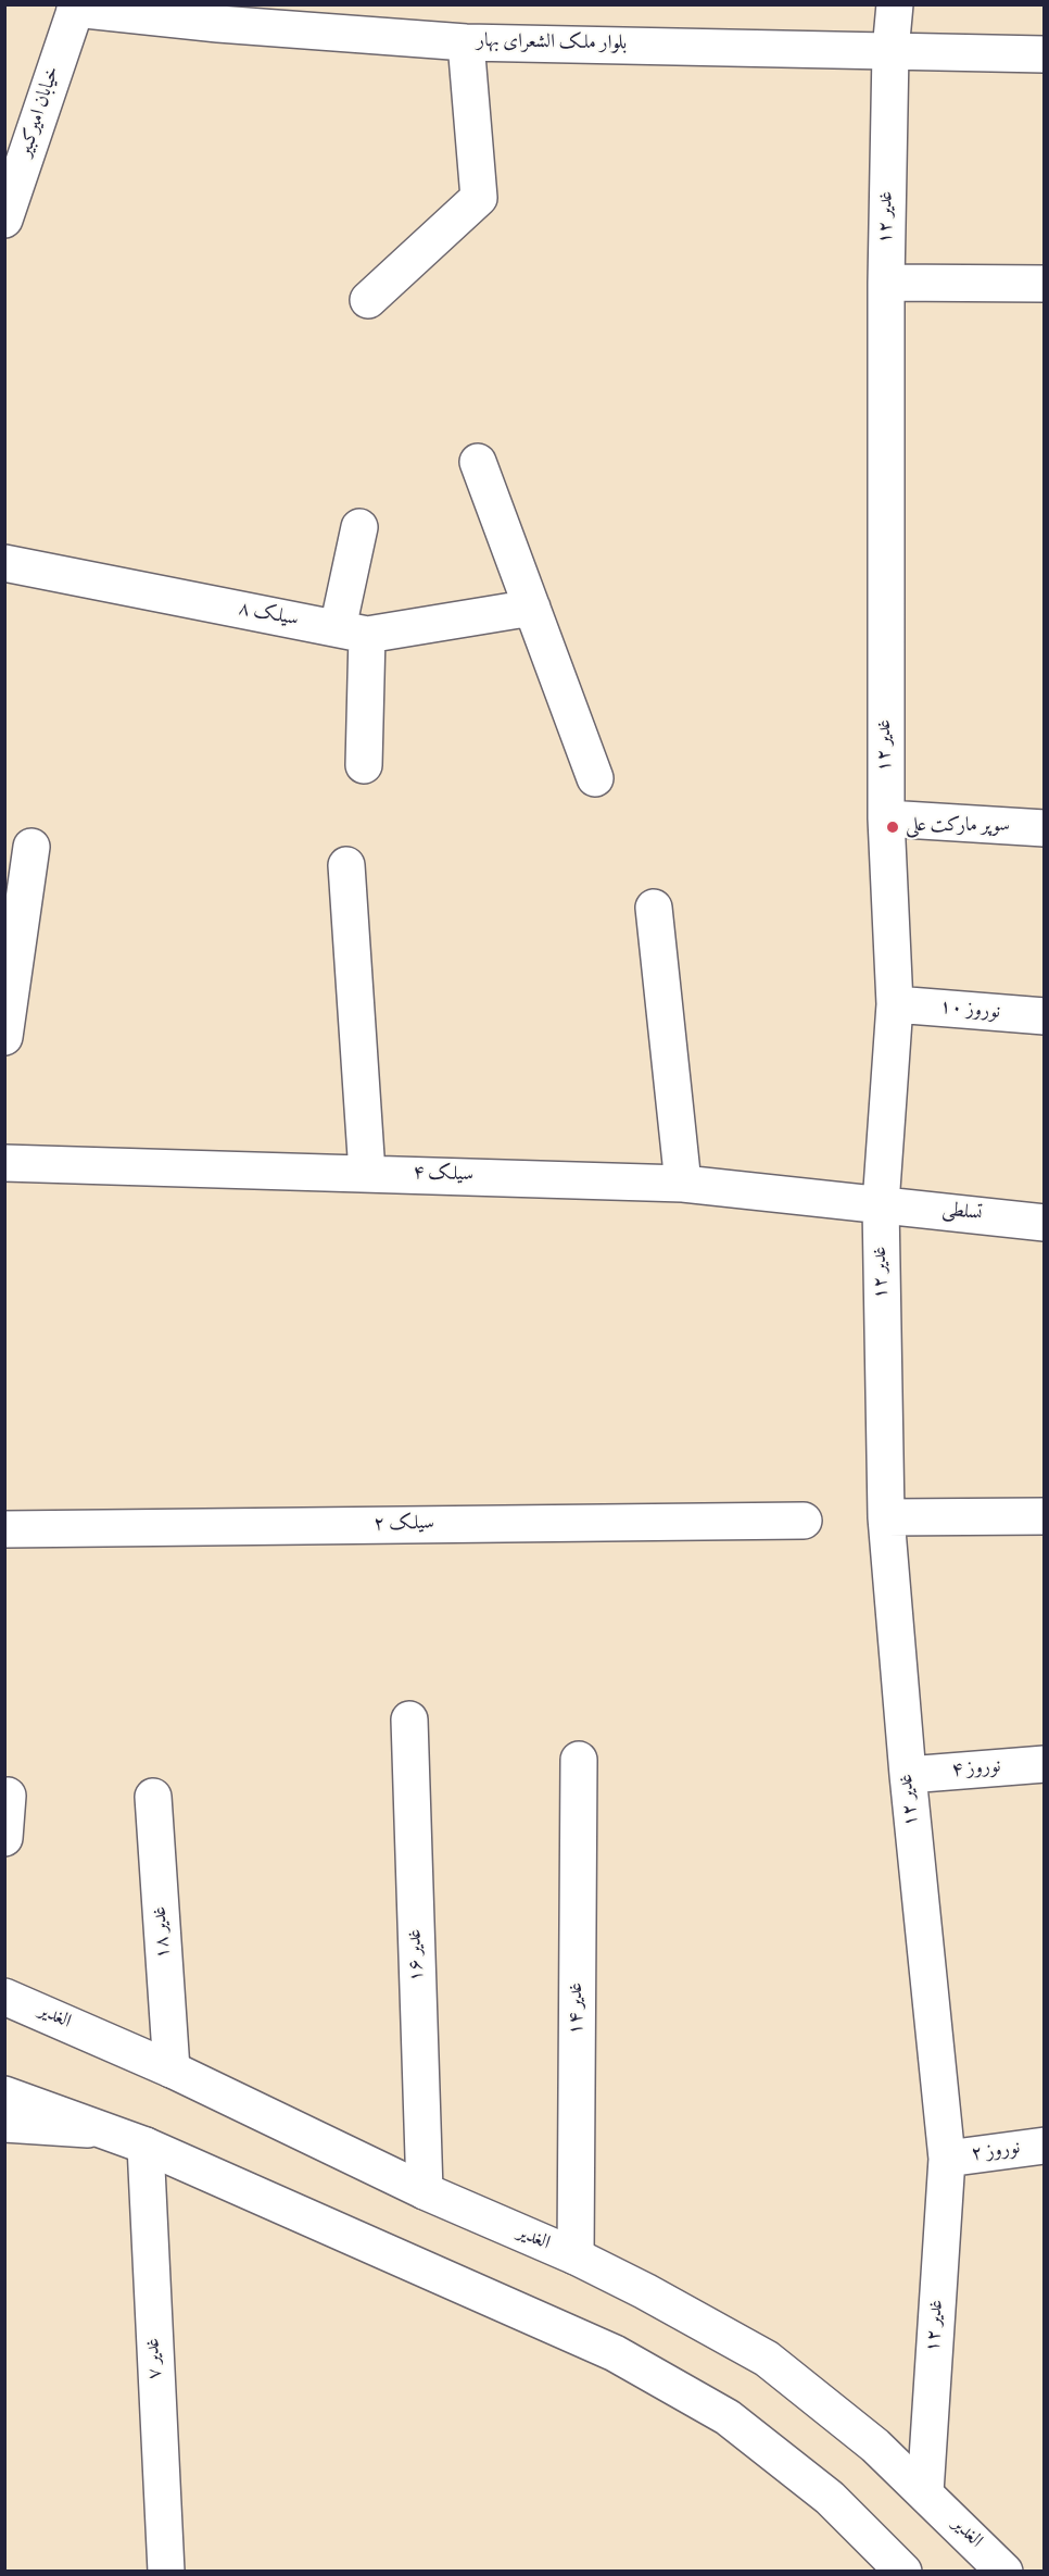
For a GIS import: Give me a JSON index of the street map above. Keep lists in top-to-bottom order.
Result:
{
  "streets": {
    "street": [
      "بلوار ملک الشعرای بهار",
      "خیابان امیرکبیر",
      "غدیر ۱۲",
      "سیلک ۸",
      "نوروز ۱۰",
      "سیلک ۴",
      "تسلطی",
      "سیلک ۲",
      "نوروز ۴",
      "غدیر ۱۸",
      "غدیر ۱۶",
      "غدیر ۱۴",
      "الغدیر",
      "نوروز ۲",
      "غدیر ۷"
    ]
  },
  "crossings": [
    ["بلوار ملک الشعرای بهار", "خیابان امیرکبیر"],
    ["بلوار ملک الشعرای بهار", "غدیر ۱۲"],
    ["غدیر ۱۲", "نوروز ۱۰"],
    ["غدیر ۱۲", "سیلک ۴"],
    ["غدیر ۱۲", "تسلطی"],
    ["غدیر ۱۲", "نوروز ۴"],
    ["غدیر ۱۲", "الغدیر"],
    ["غدیر ۱۲", "نوروز ۲"],
    ["سیلک ۴", "تسلطی"],
    ["غدیر ۱۸", "الغدیر"],
    ["غدیر ۱۶", "الغدیر"],
    ["غدیر ۱۴", "الغدیر"]
  ],
  "places": ["سوپر مارکت علی"]
}
